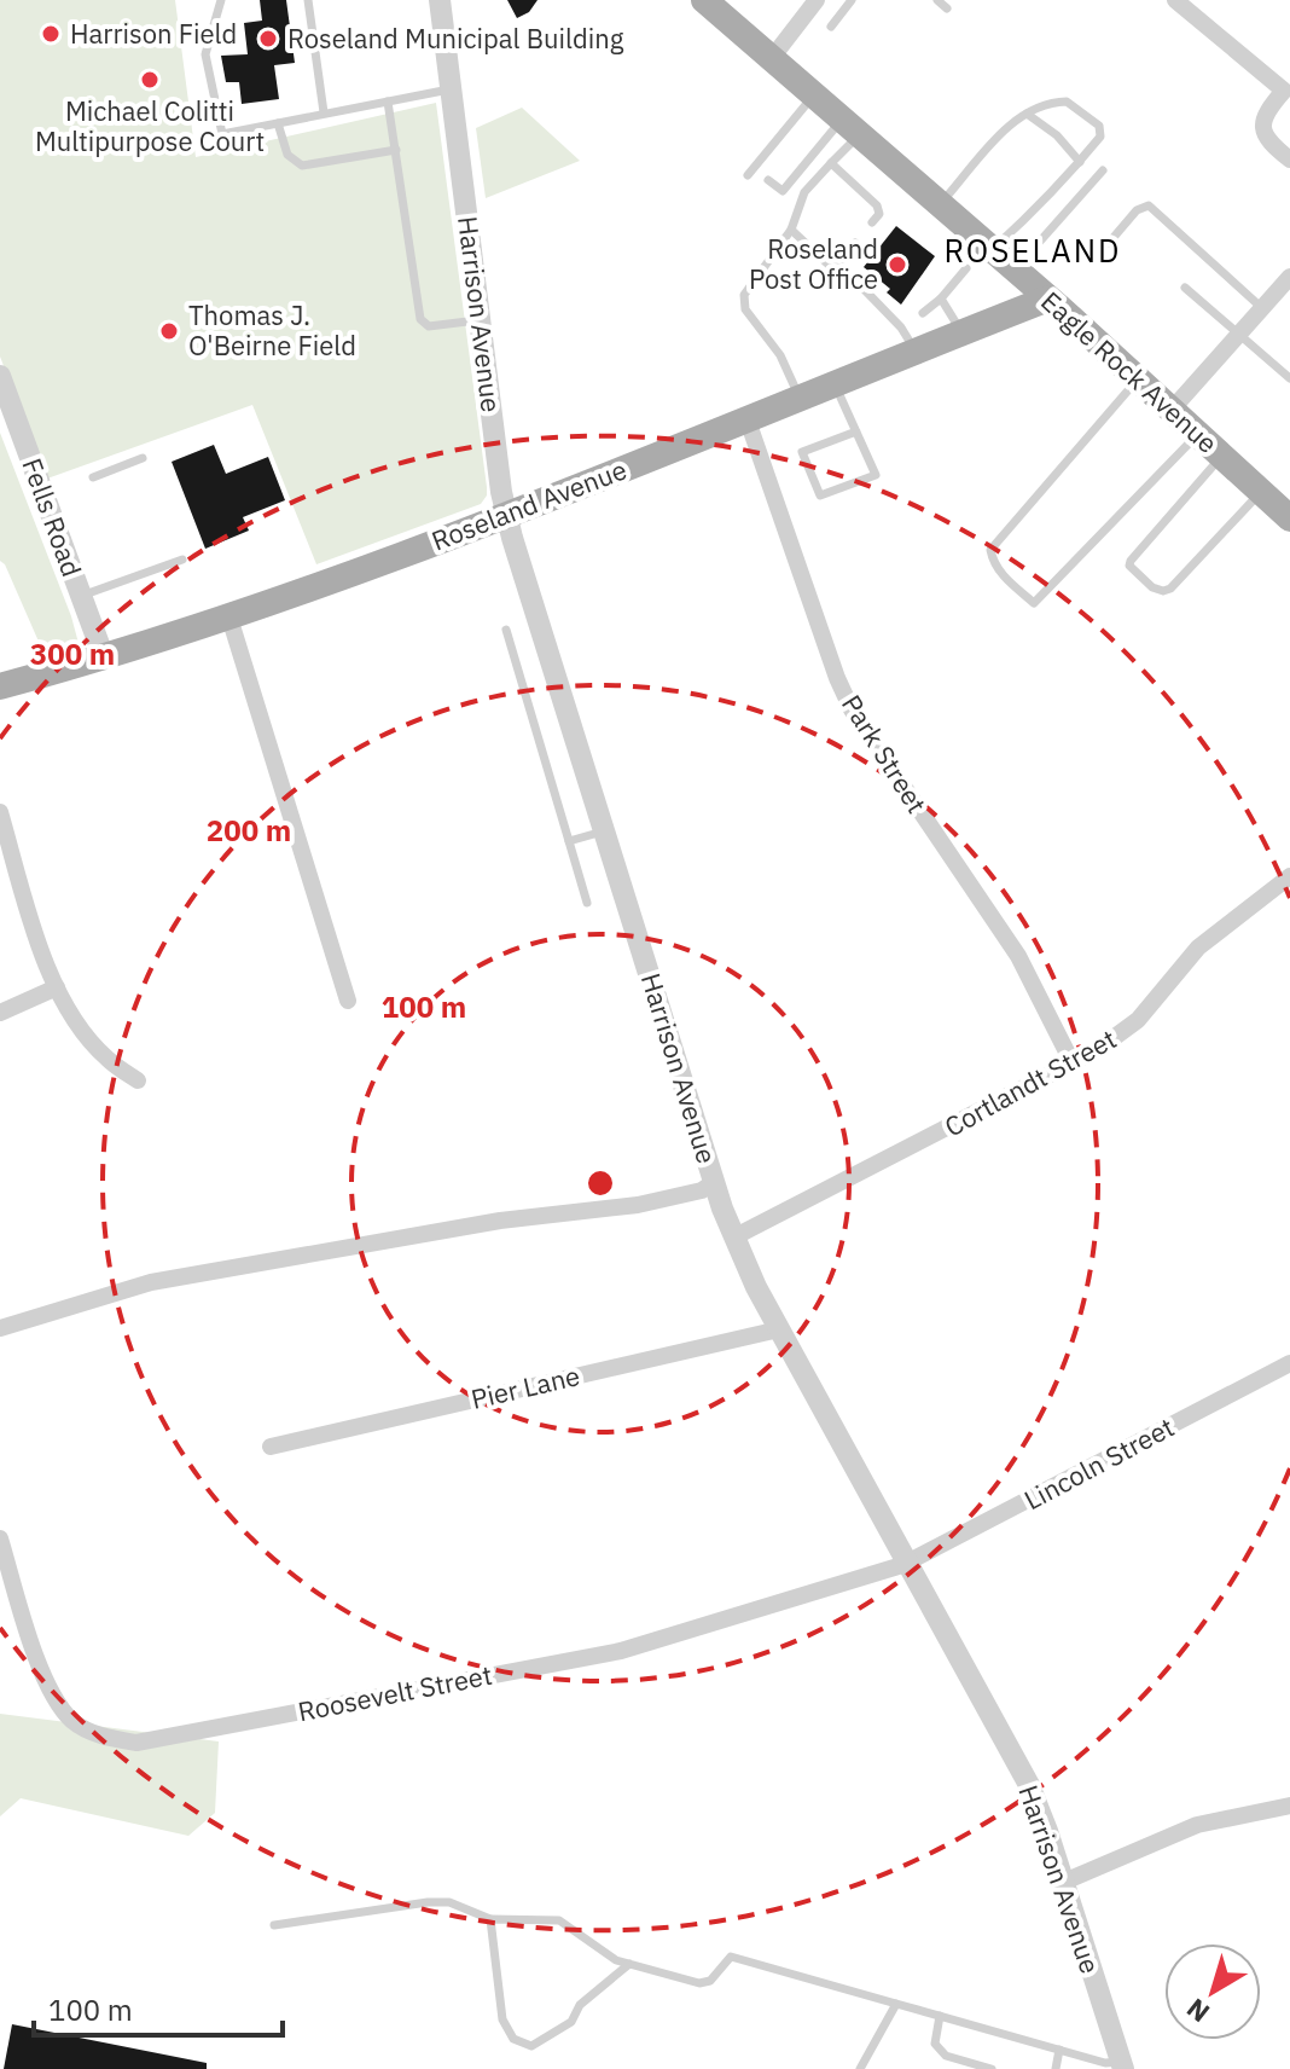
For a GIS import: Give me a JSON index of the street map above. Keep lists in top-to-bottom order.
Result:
{
  "streets": {
    "main road": ["Eagle Rock Avenue", "Roseland Avenue"],
    "street": [
      "Harrison Avenue",
      "Fells Road",
      "Park Street",
      "Cortlandt Street",
      "Pier Lane",
      "Lincoln Street",
      "Roosevelt Street"
    ]
  },
  "crossings": [
    ["Harrison Avenue", "Roseland Avenue"],
    ["Harrison Avenue", "Cortlandt Street"],
    ["Harrison Avenue", "Pier Lane"],
    ["Harrison Avenue", "Lincoln Street"],
    ["Harrison Avenue", "Roosevelt Street"],
    ["Eagle Rock Avenue", "Roseland Avenue"],
    ["Roseland Avenue", "Fells Road"],
    ["Roseland Avenue", "Park Street"],
    ["Park Street", "Cortlandt Street"],
    ["Lincoln Street", "Roosevelt Street"]
  ],
  "districts": ["ROSELAND"],
  "places": [
    "Harrison Field",
    "Roseland Municipal Building",
    "Michael Colitti Multipurpose Court",
    "Roseland Post Office",
    "Thomas J. O'Beirne Field"
  ],
  "scale_bar": "100 m",
  "north": "bottom left",
  "rings": ["300 m", "200 m", "100 m"]
}
